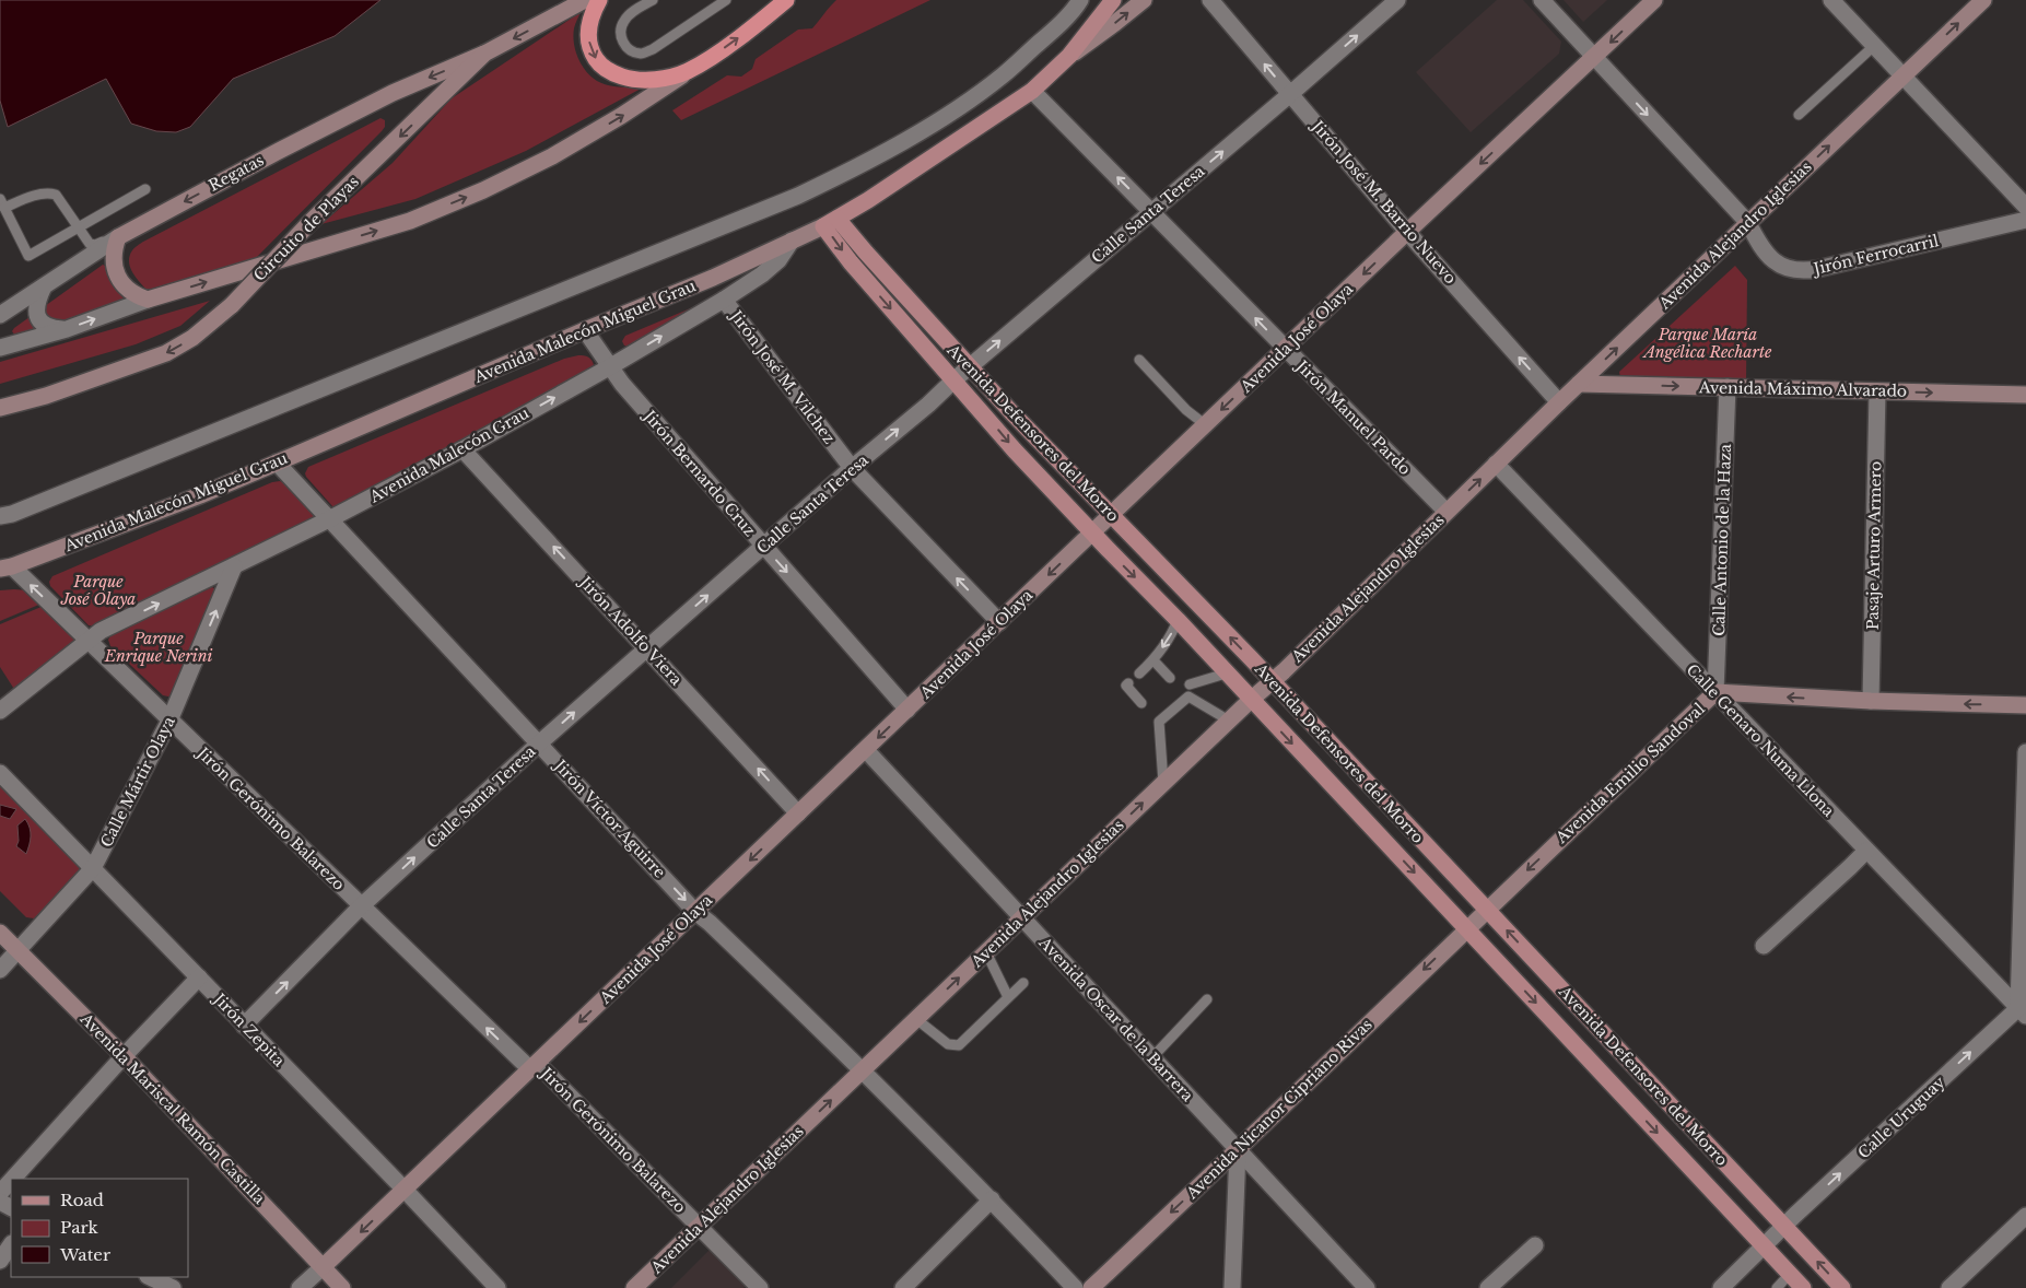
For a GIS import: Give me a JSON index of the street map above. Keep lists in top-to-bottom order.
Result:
{
  "streets": {
    "main road": ["Avenida Malecón Miguel Grau", "Avenida Defensores del Morro"],
    "street": [
      "Regatas",
      "Jirón José M. Barrio Nuevo",
      "Calle Santa Teresa",
      "Circuito de Playas",
      "Avenida Alejandro Iglesias",
      "Jirón Ferrocarril",
      "Avenida José Olaya",
      "Jirón José M. Vilchez",
      "Avenida Máximo Alvarado",
      "Jirón Manuel Pardo",
      "Avenida Malecón Grau",
      "Jirón Bernardo Cruz",
      "Calle Antonio de la Haza",
      "Pasaje Arturo Armero",
      "Jirón Adolfo Viera",
      "Calle Genaro Numa Llona",
      "Avenida Emilio Sandoval",
      "Calle Mártir Olaya",
      "Jirón Gerónimo Balarezo",
      "Jirón Víctor Aguirre",
      "Avenida Oscar de la Barrera",
      "Jirón Zepita",
      "Avenida Mariscal Ramón Castilla",
      "Avenida Nicanor Cipriano Rivas",
      "Calle Uruguay"
    ]
  },
  "crossings": [
    ["Regatas", "Circuito de Playas"],
    ["Jirón José M. Barrio Nuevo", "Calle Santa Teresa"],
    ["Jirón José M. Barrio Nuevo", "Avenida Alejandro Iglesias"],
    ["Jirón José M. Barrio Nuevo", "Avenida José Olaya"],
    ["Calle Santa Teresa", "Jirón José M. Vilchez"],
    ["Calle Santa Teresa", "Jirón Manuel Pardo"],
    ["Calle Santa Teresa", "Avenida Defensores del Morro"],
    ["Calle Santa Teresa", "Jirón Bernardo Cruz"],
    ["Calle Santa Teresa", "Jirón Adolfo Viera"],
    ["Calle Santa Teresa", "Jirón Gerónimo Balarezo"],
    ["Calle Santa Teresa", "Jirón Víctor Aguirre"],
    ["Calle Santa Teresa", "Jirón Zepita"],
    ["Avenida Alejandro Iglesias", "Jirón Ferrocarril"],
    ["Avenida Alejandro Iglesias", "Avenida Máximo Alvarado"],
    ["Avenida Alejandro Iglesias", "Jirón Manuel Pardo"],
    ["Avenida Alejandro Iglesias", "Avenida Defensores del Morro"],
    ["Avenida Alejandro Iglesias", "Calle Genaro Numa Llona"],
    ["Avenida Alejandro Iglesias", "Jirón Gerónimo Balarezo"],
    ["Avenida Alejandro Iglesias", "Jirón Víctor Aguirre"],
    ["Avenida Alejandro Iglesias", "Avenida Oscar de la Barrera"],
    ["Jirón Ferrocarril", "Avenida José Olaya"],
    ["Avenida Malecón Miguel Grau", "Jirón Manuel Pardo"],
    ["Avenida Malecón Miguel Grau", "Avenida Defensores del Morro"],
    ["Avenida Malecón Miguel Grau", "Avenida Malecón Grau"],
    ["Avenida Malecón Miguel Grau", "Jirón Bernardo Cruz"],
    ["Avenida Malecón Miguel Grau", "Jirón Gerónimo Balarezo"],
    ["Avenida Malecón Miguel Grau", "Jirón Víctor Aguirre"],
    ["Avenida José Olaya", "Jirón José M. Vilchez"],
    ["Avenida José Olaya", "Jirón Manuel Pardo"],
    ["Avenida José Olaya", "Avenida Defensores del Morro"],
    ["Avenida José Olaya", "Jirón Bernardo Cruz"],
    ["Avenida José Olaya", "Jirón Adolfo Viera"],
    ["Avenida José Olaya", "Jirón Gerónimo Balarezo"],
    ["Avenida José Olaya", "Jirón Víctor Aguirre"],
    ["Avenida José Olaya", "Avenida Oscar de la Barrera"],
    ["Avenida José Olaya", "Jirón Zepita"],
    ["Avenida José Olaya", "Avenida Mariscal Ramón Castilla"],
    ["Jirón José M. Vilchez", "Avenida Malecón Grau"],
    ["Avenida Máximo Alvarado", "Calle Antonio de la Haza"],
    ["Avenida Máximo Alvarado", "Pasaje Arturo Armero"],
    ["Avenida Defensores del Morro", "Avenida Emilio Sandoval"],
    ["Avenida Defensores del Morro", "Avenida Nicanor Cipriano Rivas"],
    ["Avenida Defensores del Morro", "Calle Uruguay"],
    ["Avenida Malecón Grau", "Jirón Bernardo Cruz"],
    ["Avenida Malecón Grau", "Jirón Adolfo Viera"],
    ["Avenida Malecón Grau", "Calle Mártir Olaya"],
    ["Avenida Malecón Grau", "Jirón Gerónimo Balarezo"],
    ["Avenida Malecón Grau", "Jirón Víctor Aguirre"],
    ["Calle Antonio de la Haza", "Calle Genaro Numa Llona"],
    ["Calle Antonio de la Haza", "Avenida Emilio Sandoval"],
    ["Pasaje Arturo Armero", "Avenida Emilio Sandoval"],
    ["Calle Genaro Numa Llona", "Avenida Emilio Sandoval"],
    ["Calle Genaro Numa Llona", "Calle Uruguay"],
    ["Avenida Emilio Sandoval", "Avenida Nicanor Cipriano Rivas"],
    ["Calle Mártir Olaya", "Jirón Gerónimo Balarezo"],
    ["Calle Mártir Olaya", "Jirón Zepita"],
    ["Calle Mártir Olaya", "Avenida Mariscal Ramón Castilla"],
    ["Avenida Oscar de la Barrera", "Avenida Nicanor Cipriano Rivas"]
  ],
  "one_way": [
    "Jirón José M. Barrio Nuevo",
    "Calle Santa Teresa",
    "Avenida Alejandro Iglesias",
    "Jirón Ferrocarril",
    "Avenida José Olaya",
    "Jirón José M. Vilchez",
    "Avenida Máximo Alvarado",
    "Jirón Manuel Pardo",
    "Jirón Bernardo Cruz",
    "Jirón Adolfo Viera",
    "Avenida Emilio Sandoval",
    "Calle Mártir Olaya",
    "Avenida Nicanor Cipriano Rivas",
    "Calle Uruguay"
  ],
  "parks": ["Parque María Angélica Recharte", "Parque José Olaya", "Parque Enrique Nerini"],
  "legend": ["Road", "Park", "Water"]
}
